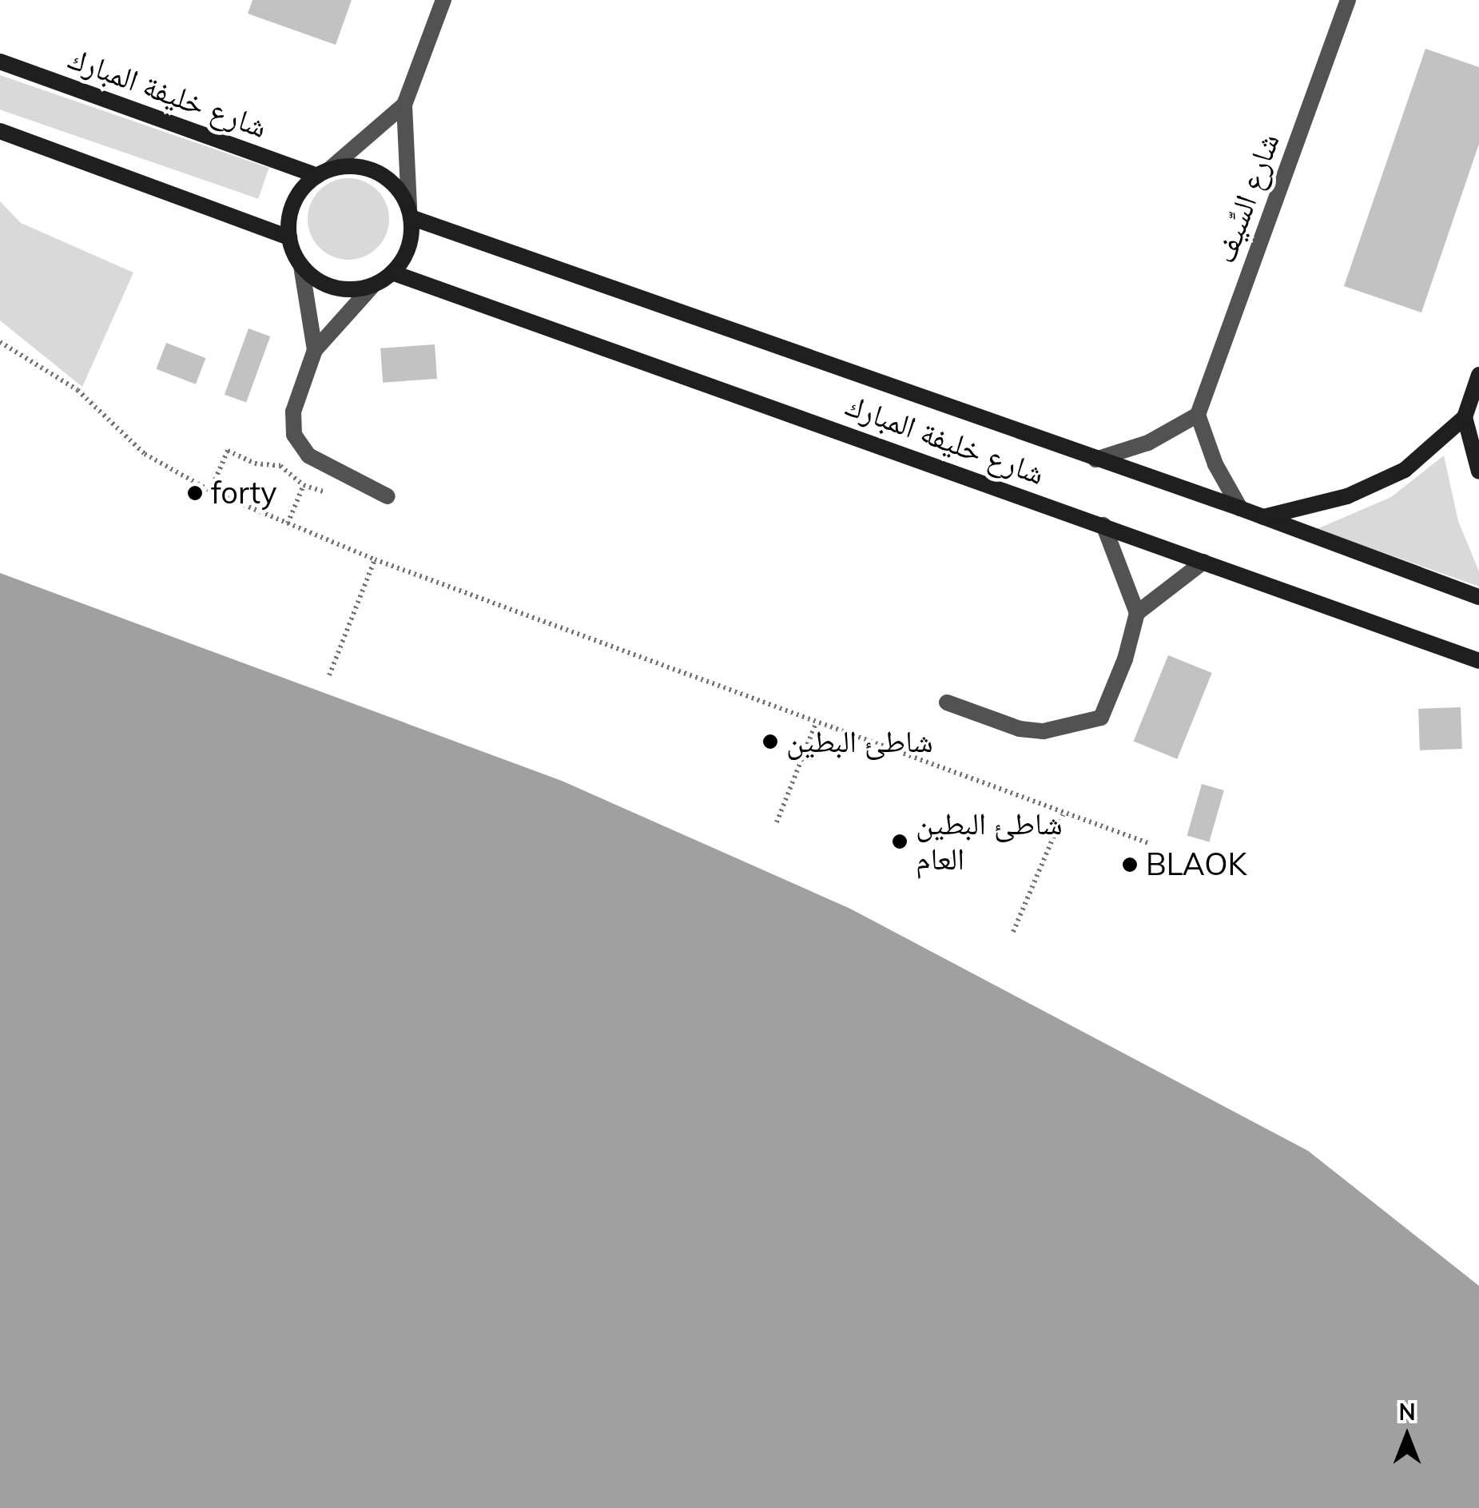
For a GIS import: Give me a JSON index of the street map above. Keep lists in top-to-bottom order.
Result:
{
  "streets": {
    "street": ["شارع خليفة المبارك", "شارع السِّيف"]
  },
  "places": [
    "forty",
    "شاطئ البطين",
    "شاطئ البطين العام",
    "BLAOK"
  ],
  "north": "top"
}
